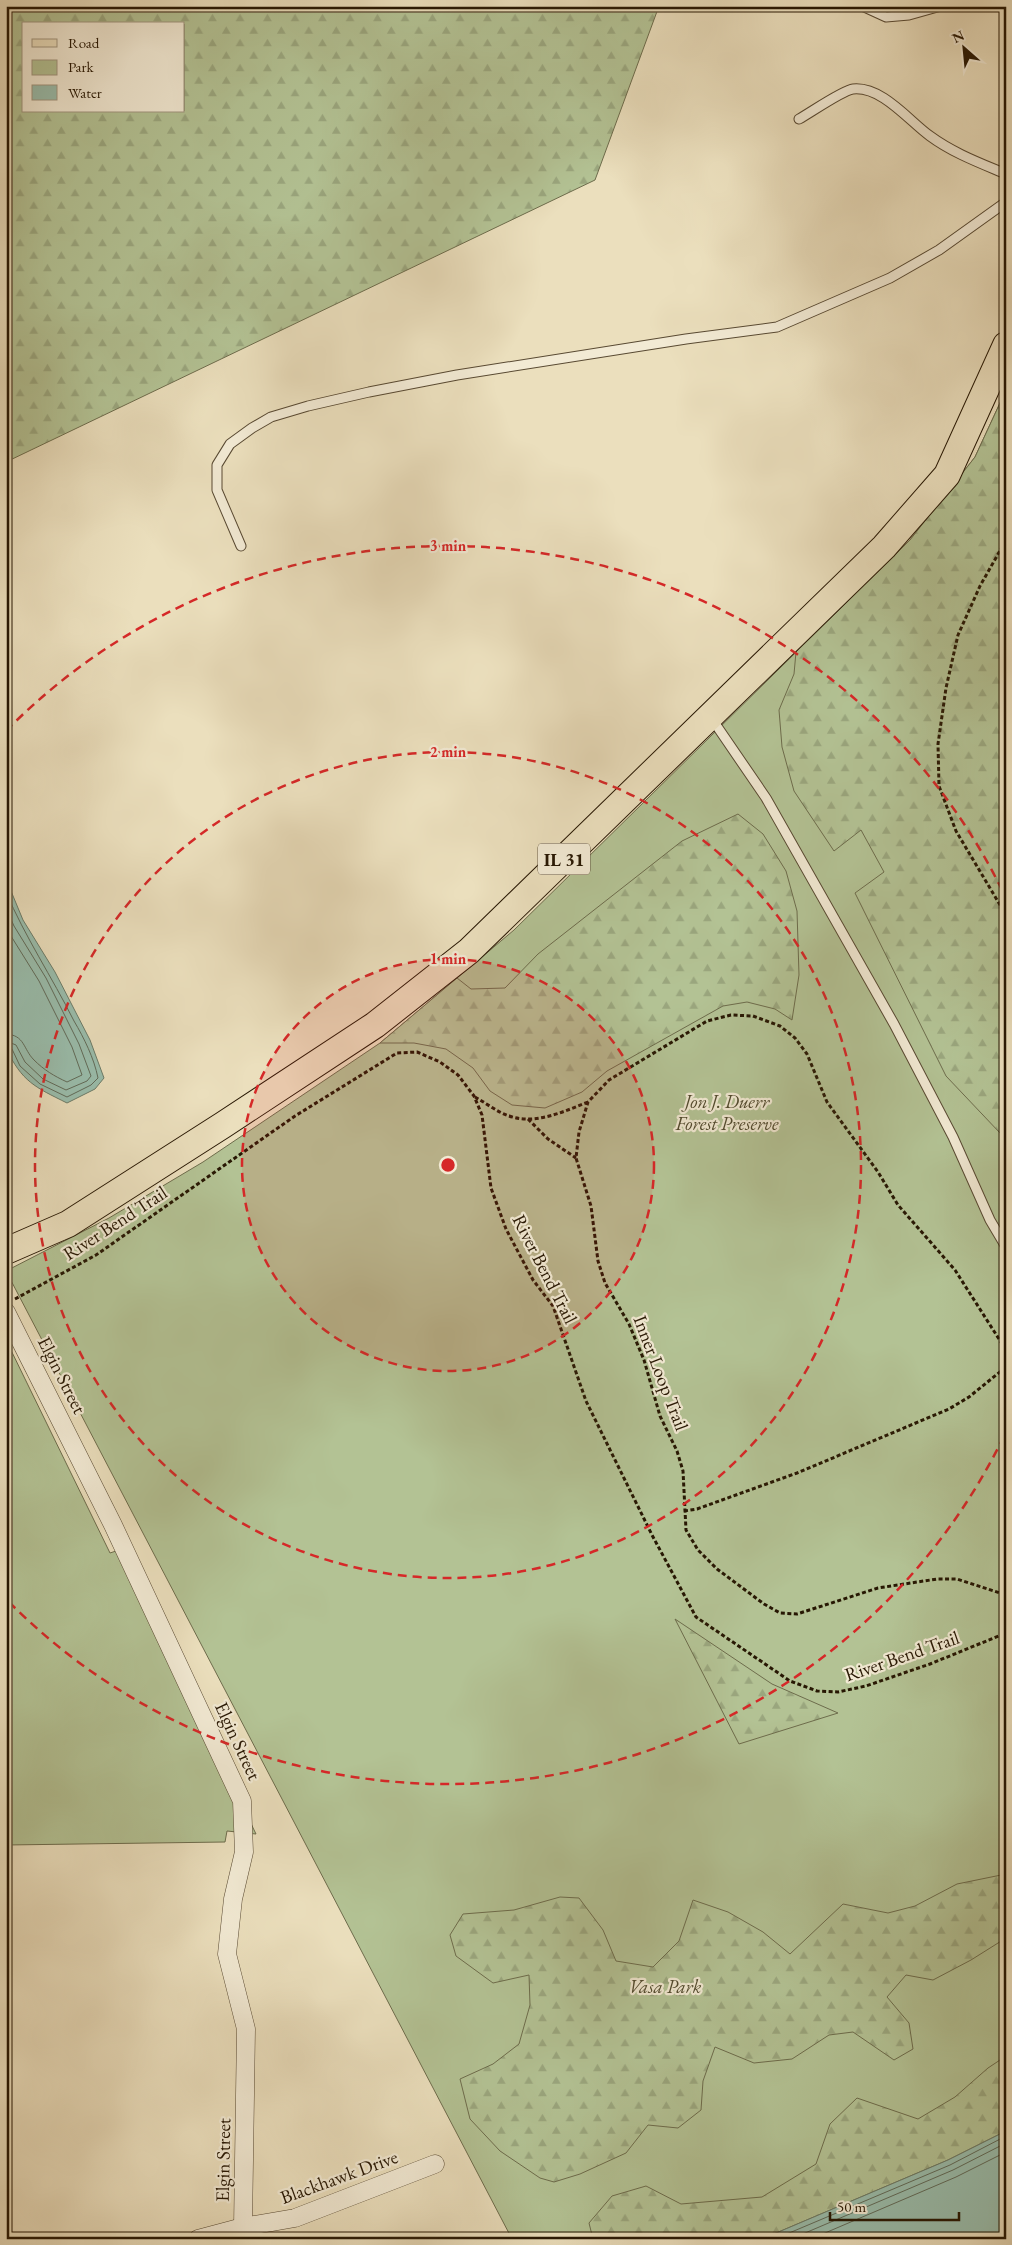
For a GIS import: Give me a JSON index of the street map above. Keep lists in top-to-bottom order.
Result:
{
  "streets": {
    "main road": ["IL 31"],
    "street": ["Elgin Street", "Blackhawk Drive"],
    "path": ["River Bend Trail", "Inner Loop Trail"]
  },
  "crossings": [
    ["River Bend Trail", "Elgin Street"],
    ["Elgin Street", "Blackhawk Drive"]
  ],
  "parks": ["Jon J. Duerr Forest Preserve", "Vasa Park"],
  "legend": ["Road", "Park", "Water"],
  "scale_bar": "50 m",
  "north": "top left",
  "rings": ["3 min", "2 min", "1 min"]
}
